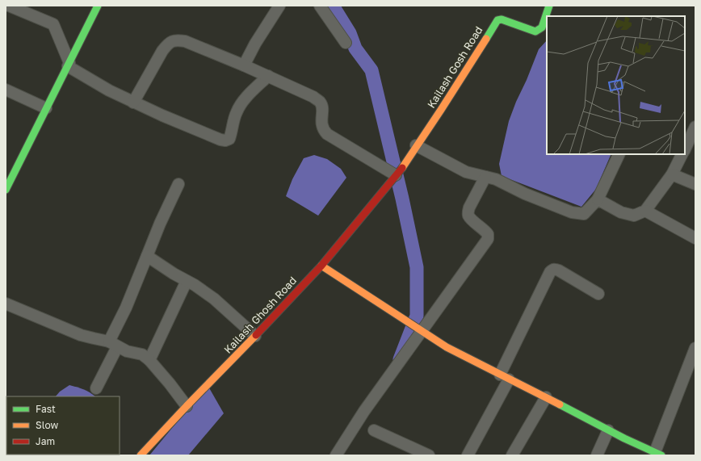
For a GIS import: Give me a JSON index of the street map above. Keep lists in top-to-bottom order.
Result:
{
  "streets": {
    "street": ["Kailash Gosh Road", "Kailash Ghosh Road"]
  },
  "crossings": [
    ["Kailash Gosh Road", "Kailash Ghosh Road"]
  ],
  "legend": ["Fast", "Slow", "Jam"]
}
